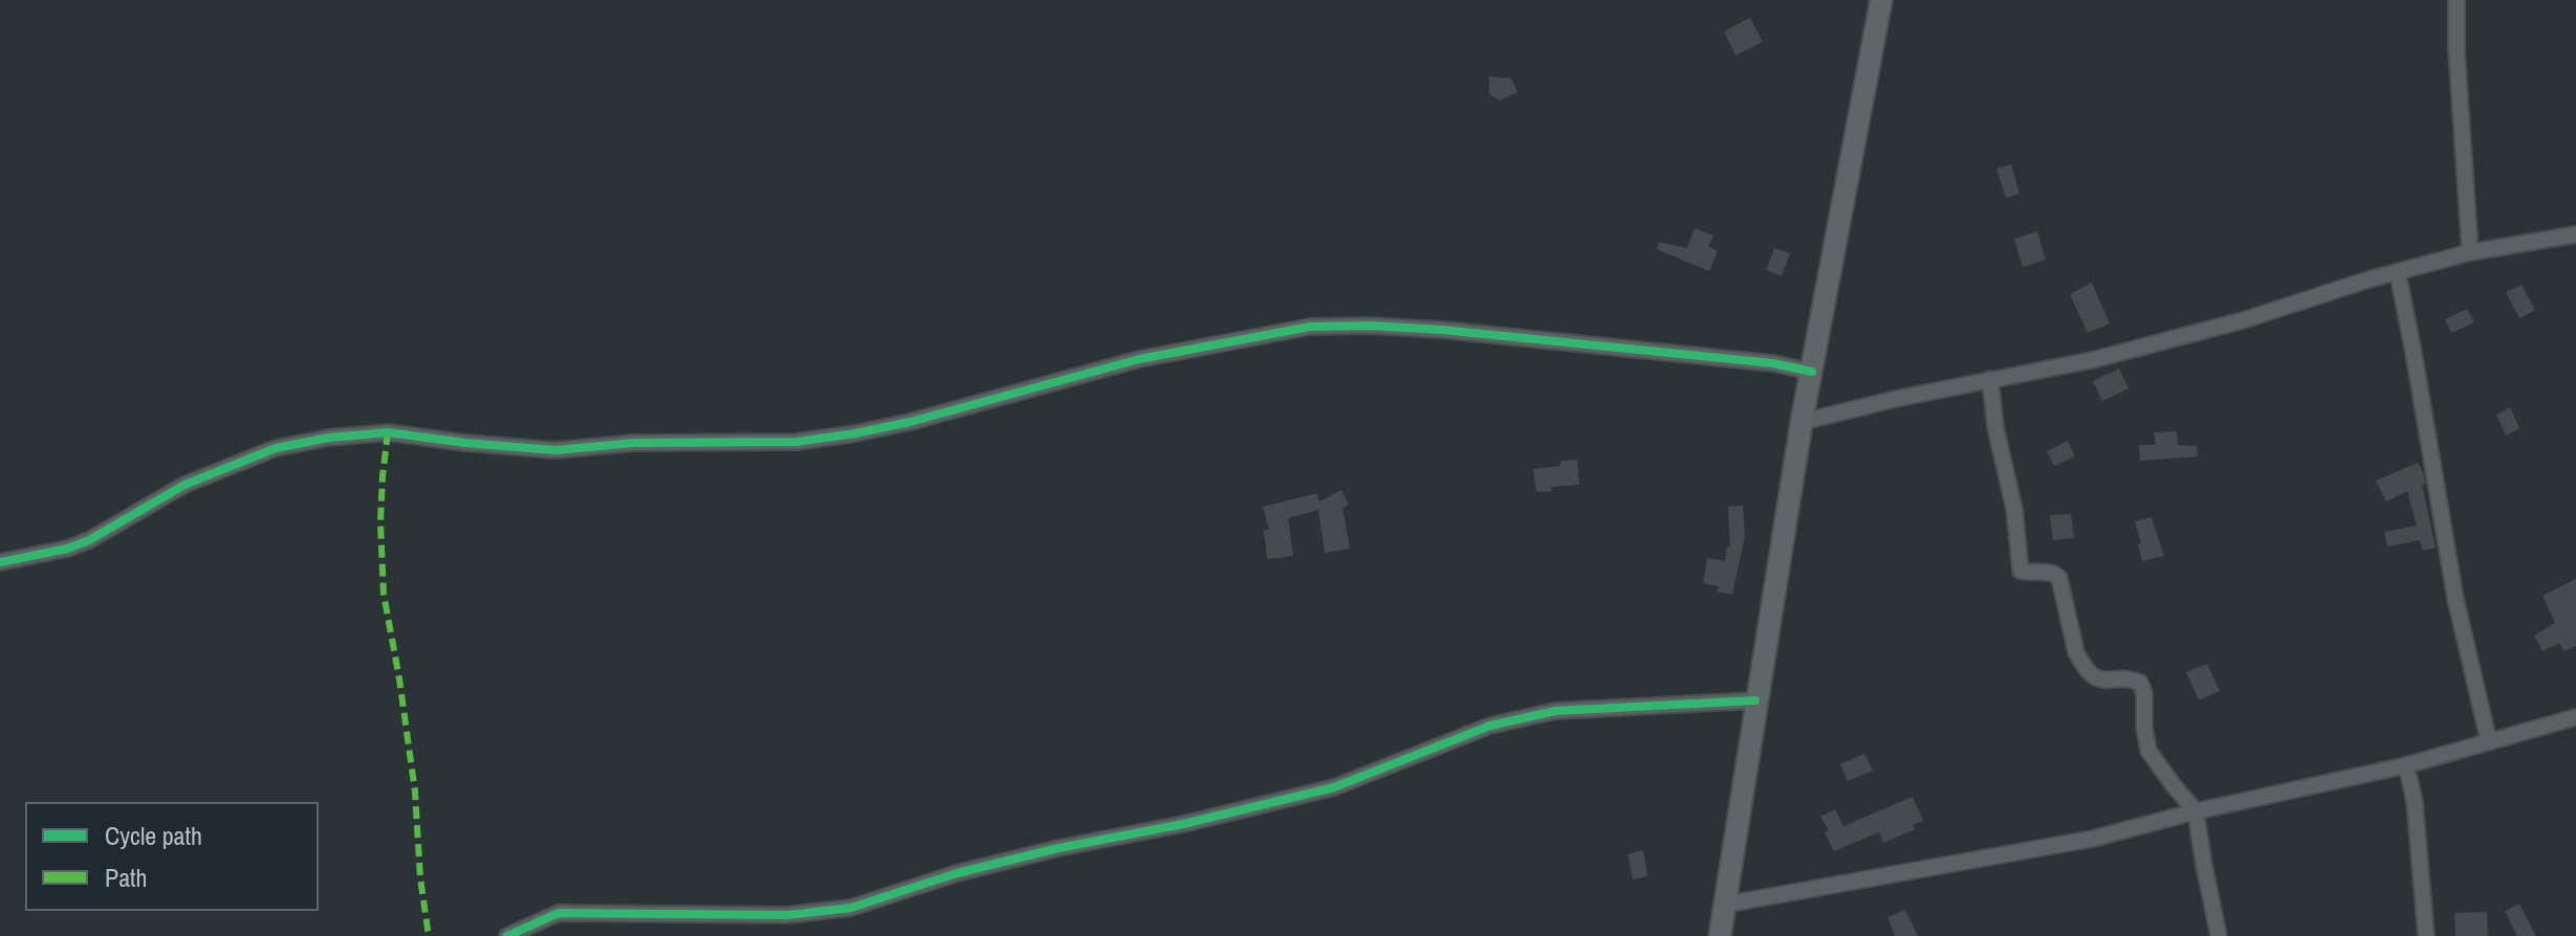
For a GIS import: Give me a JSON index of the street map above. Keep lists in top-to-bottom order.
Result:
{
  "legend": ["Cycle path", "Path"]
}
